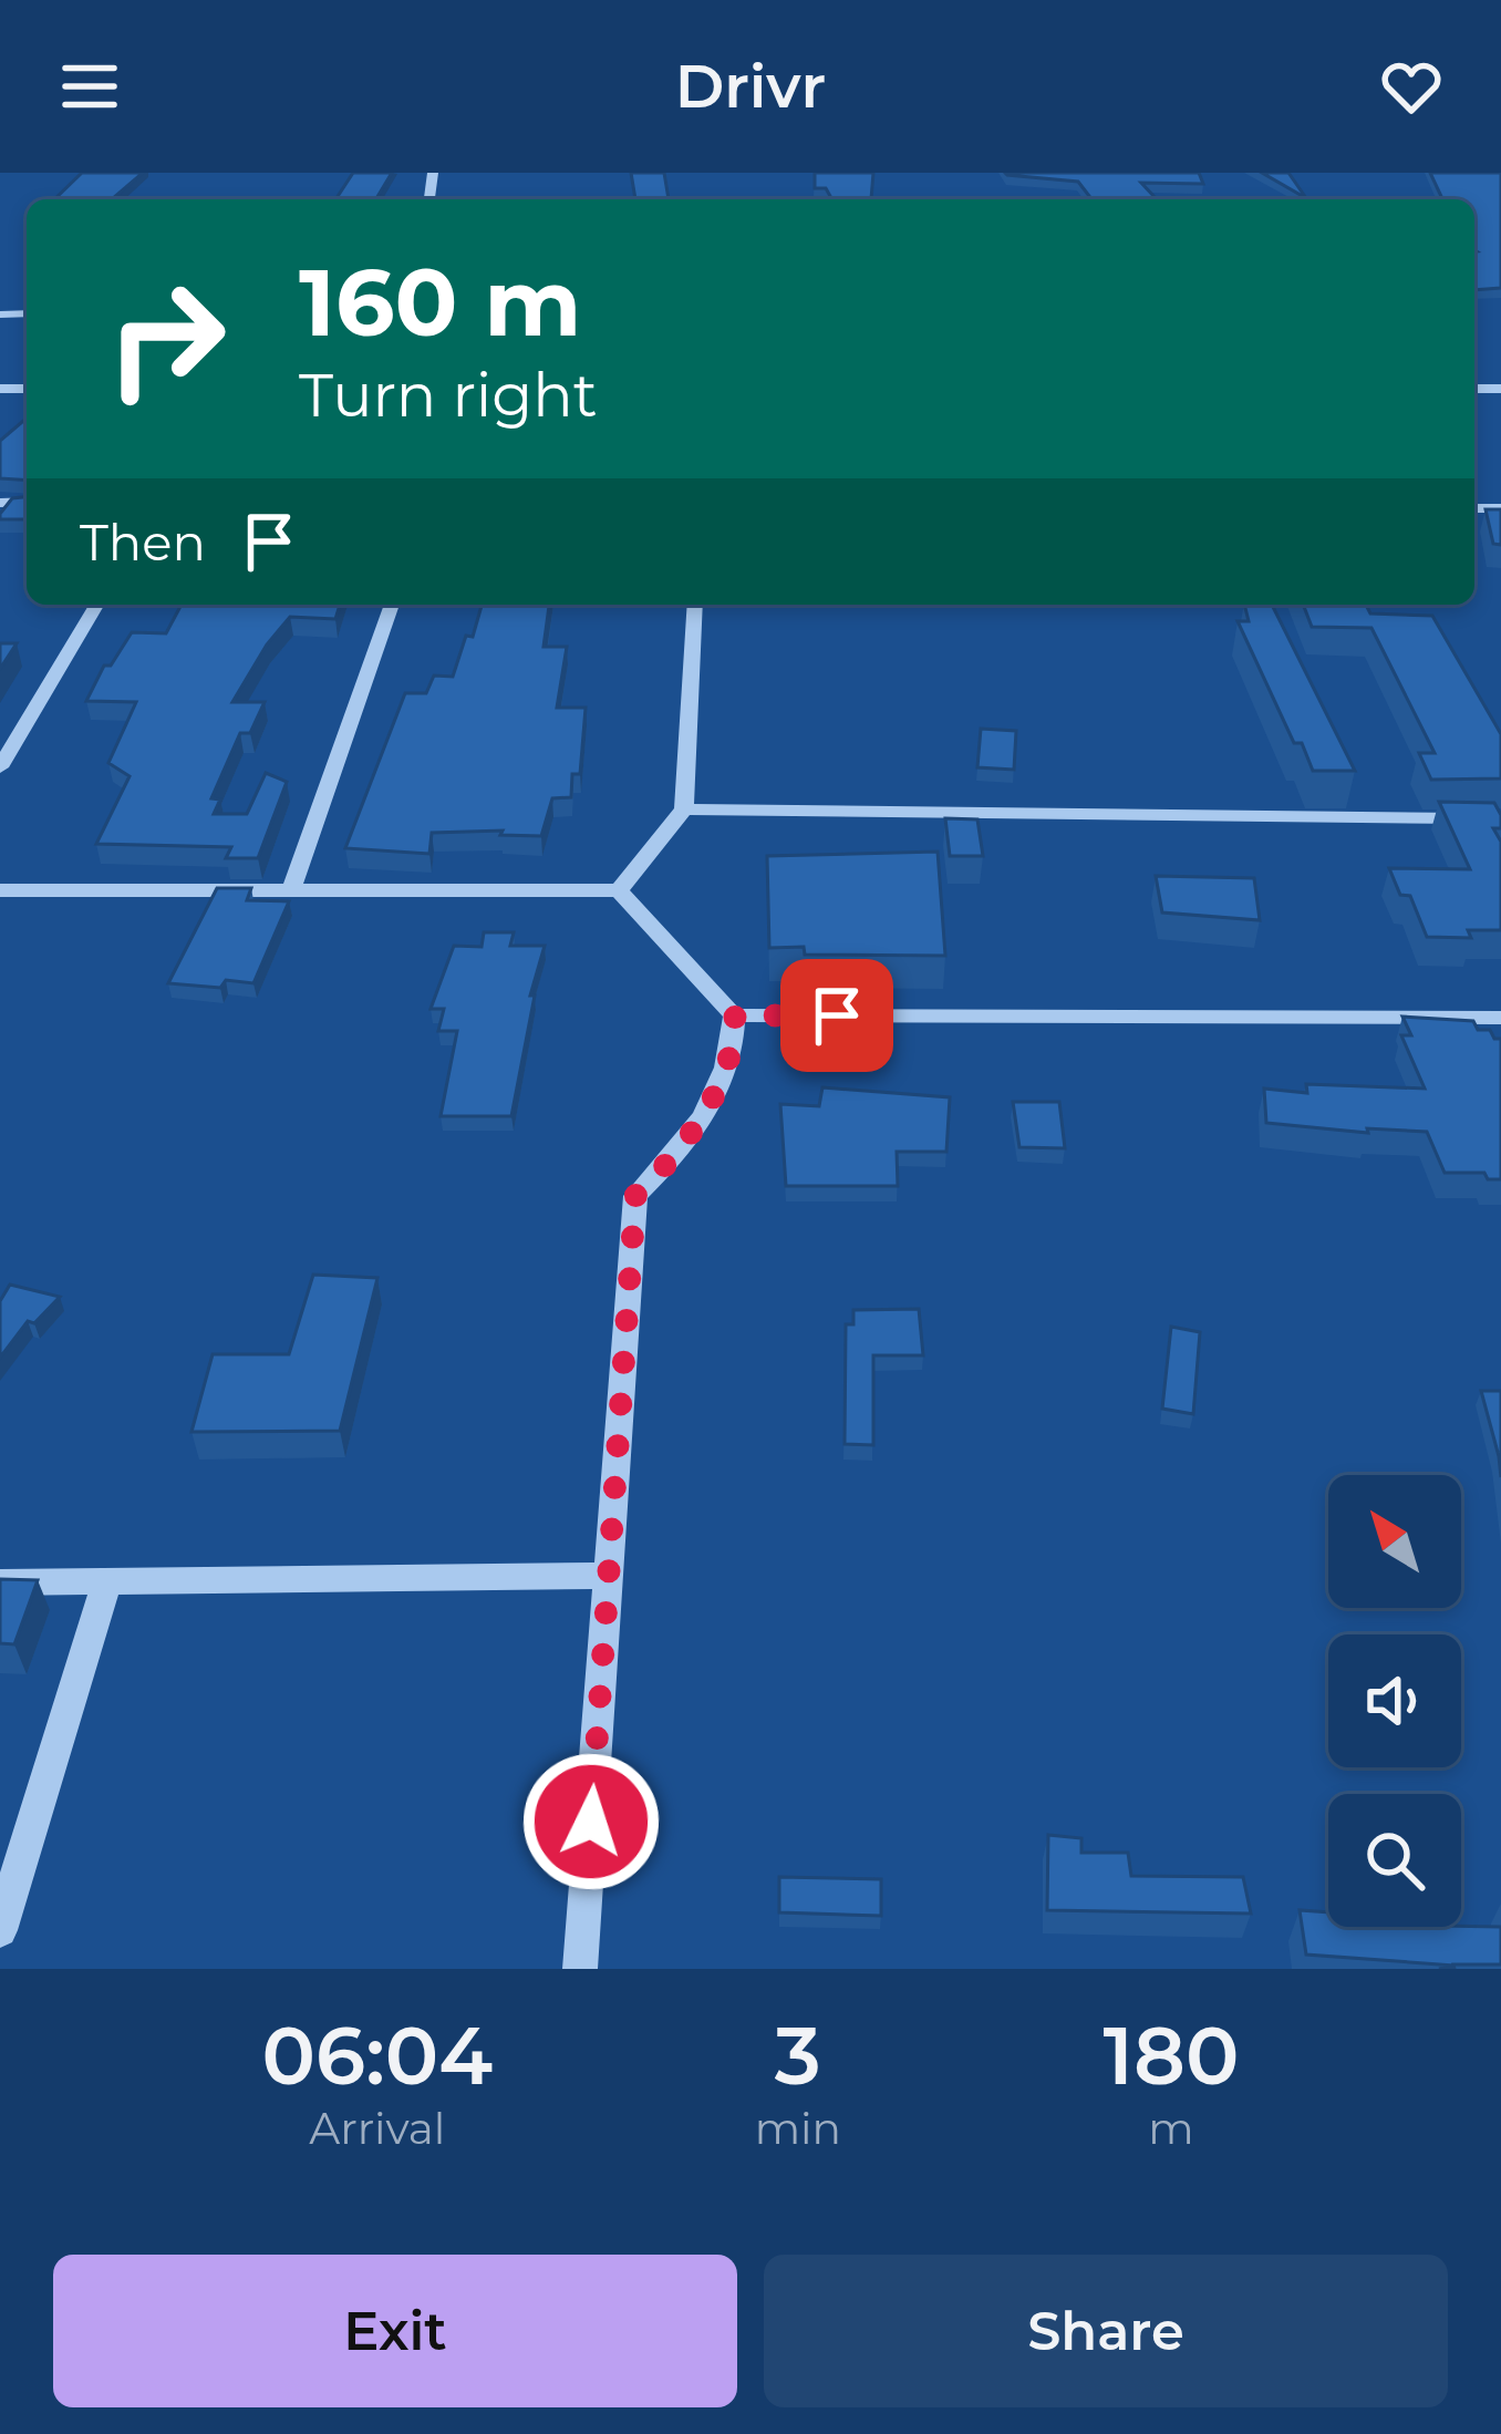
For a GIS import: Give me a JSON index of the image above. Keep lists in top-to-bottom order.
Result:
{
  "north": "top left",
  "page": {
    "header": "Drivr",
    "turn": ["160 m", "Turn right"],
    "then": "Then",
    "eta": [
      "06:04",
      "Arrival",
      "3",
      "min",
      "180",
      "m"
    ],
    "buttons": ["Exit", "Share"]
  }
}
